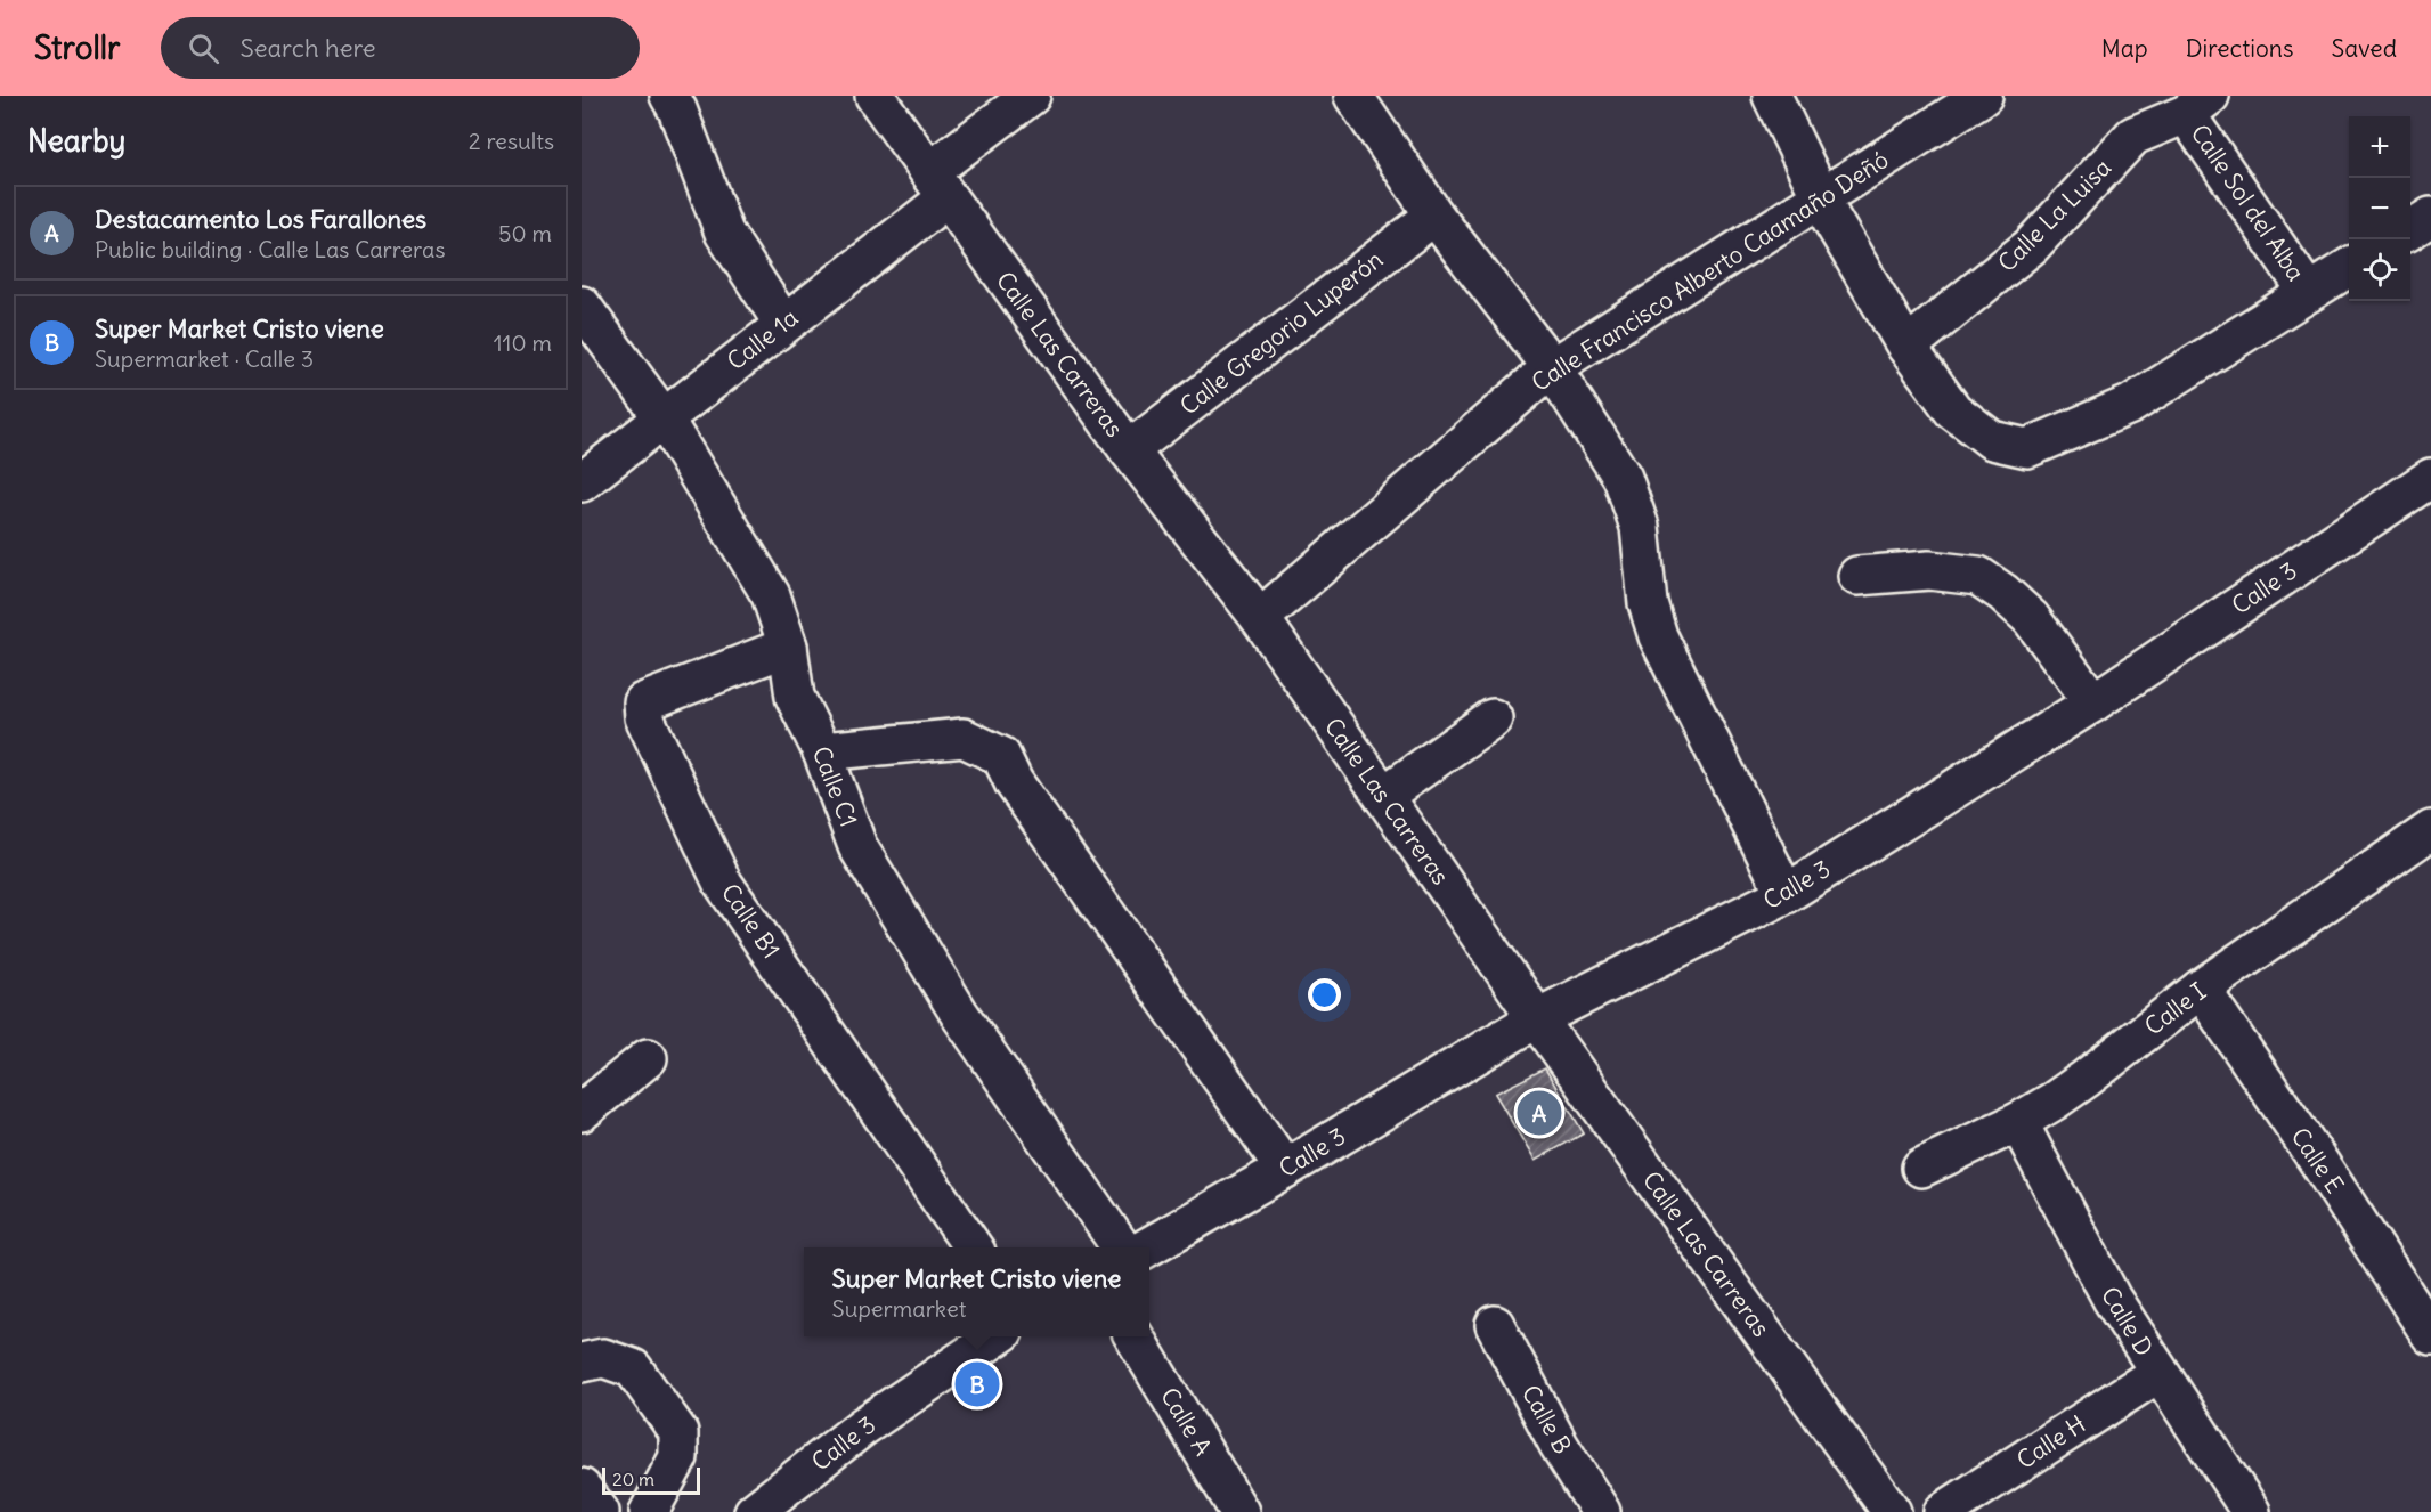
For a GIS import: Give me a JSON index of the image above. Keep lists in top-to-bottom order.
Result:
{
  "streets": {
    "street": [
      "Calle Sol del Alba",
      "Calle La Luisa",
      "Calle Francisco Alberto Caamaño Deñó",
      "Calle Gregorio Luperón",
      "Calle 1a",
      "Calle Las Carreras",
      "Calle 3",
      "Calle C1",
      "Calle B1",
      "Calle I",
      "Calle E",
      "Calle D",
      "Calle B",
      "Calle A",
      "Calle H"
    ]
  },
  "crossings": [
    ["Calle Sol del Alba", "Calle La Luisa"],
    ["Calle Francisco Alberto Caamaño Deñó", "Calle Las Carreras"],
    ["Calle Gregorio Luperón", "Calle Las Carreras"],
    ["Calle 1a", "Calle Las Carreras"],
    ["Calle 1a", "Calle C1"],
    ["Calle Las Carreras", "Calle 3"],
    ["Calle C1", "Calle B1"],
    ["Calle I", "Calle E"],
    ["Calle I", "Calle D"],
    ["Calle D", "Calle H"]
  ],
  "scale_bar": "20 m",
  "page": {
    "header": "Strollr",
    "search": "Search here",
    "nav": ["Map", "Directions", "Saved"],
    "heading": ["Nearby", "2 results"],
    "map_buttons": ["+", "−"],
    "list": [
      {
        "mark": "A",
        "name": "Destacamento Los Farallones",
        "note": "Public building · Calle Las Carreras",
        "value": "50 m"
      },
      {
        "mark": "B",
        "name": "Super Market Cristo viene",
        "note": "Supermarket · Calle 3",
        "value": "110 m"
      }
    ],
    "pins": ["A", "B"],
    "popup": ["Super Market Cristo viene", "Supermarket"],
    "scale": "20 m"
  }
}
